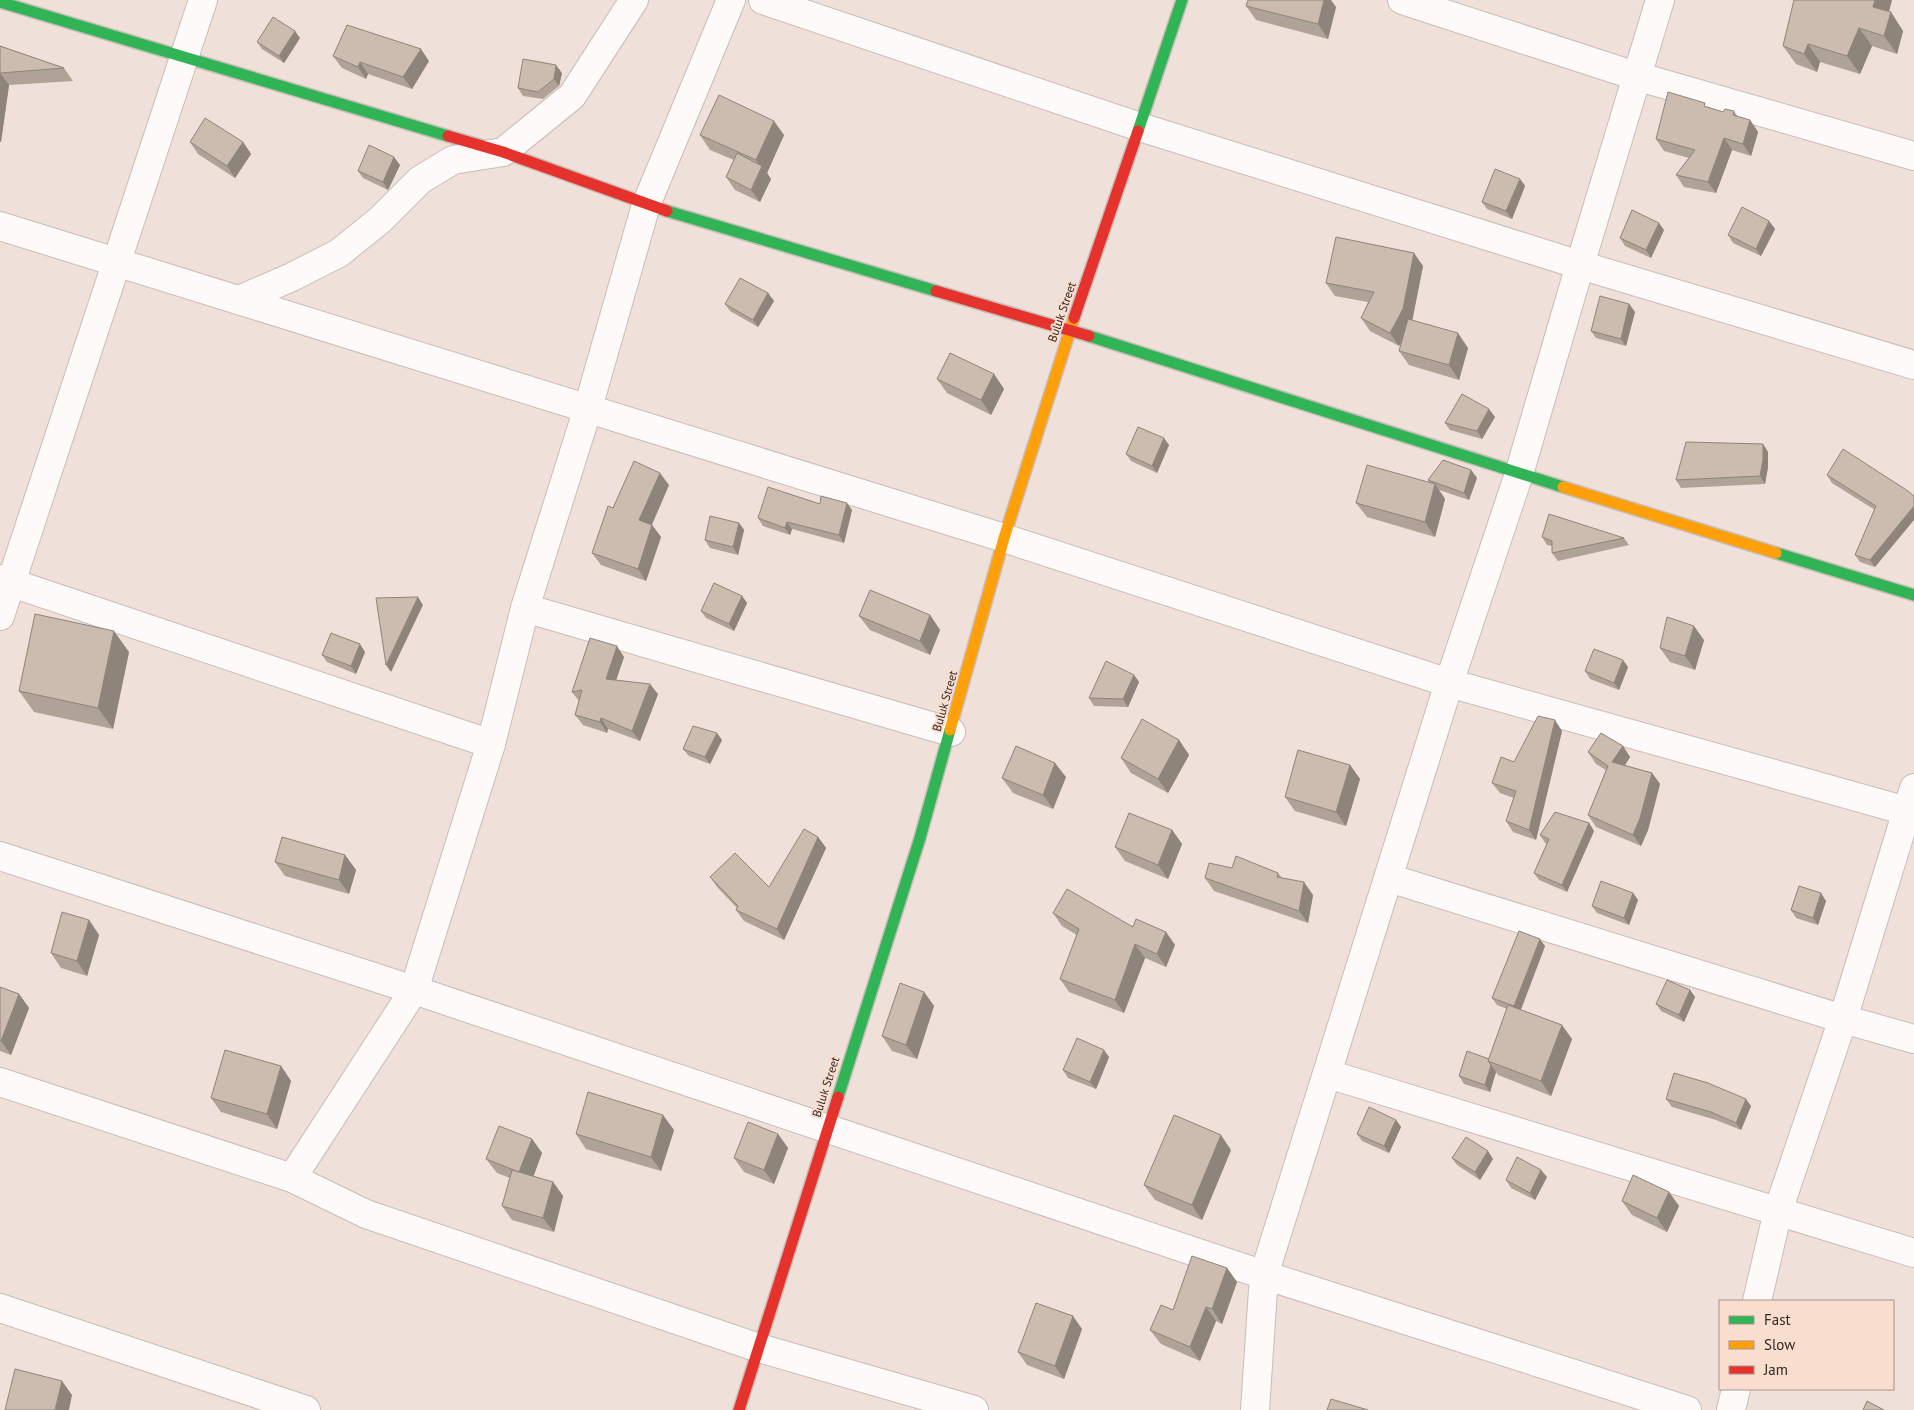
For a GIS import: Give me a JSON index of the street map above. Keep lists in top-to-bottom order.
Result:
{
  "streets": {
    "street": ["Buluk Street"]
  },
  "legend": ["Fast", "Slow", "Jam"]
}
